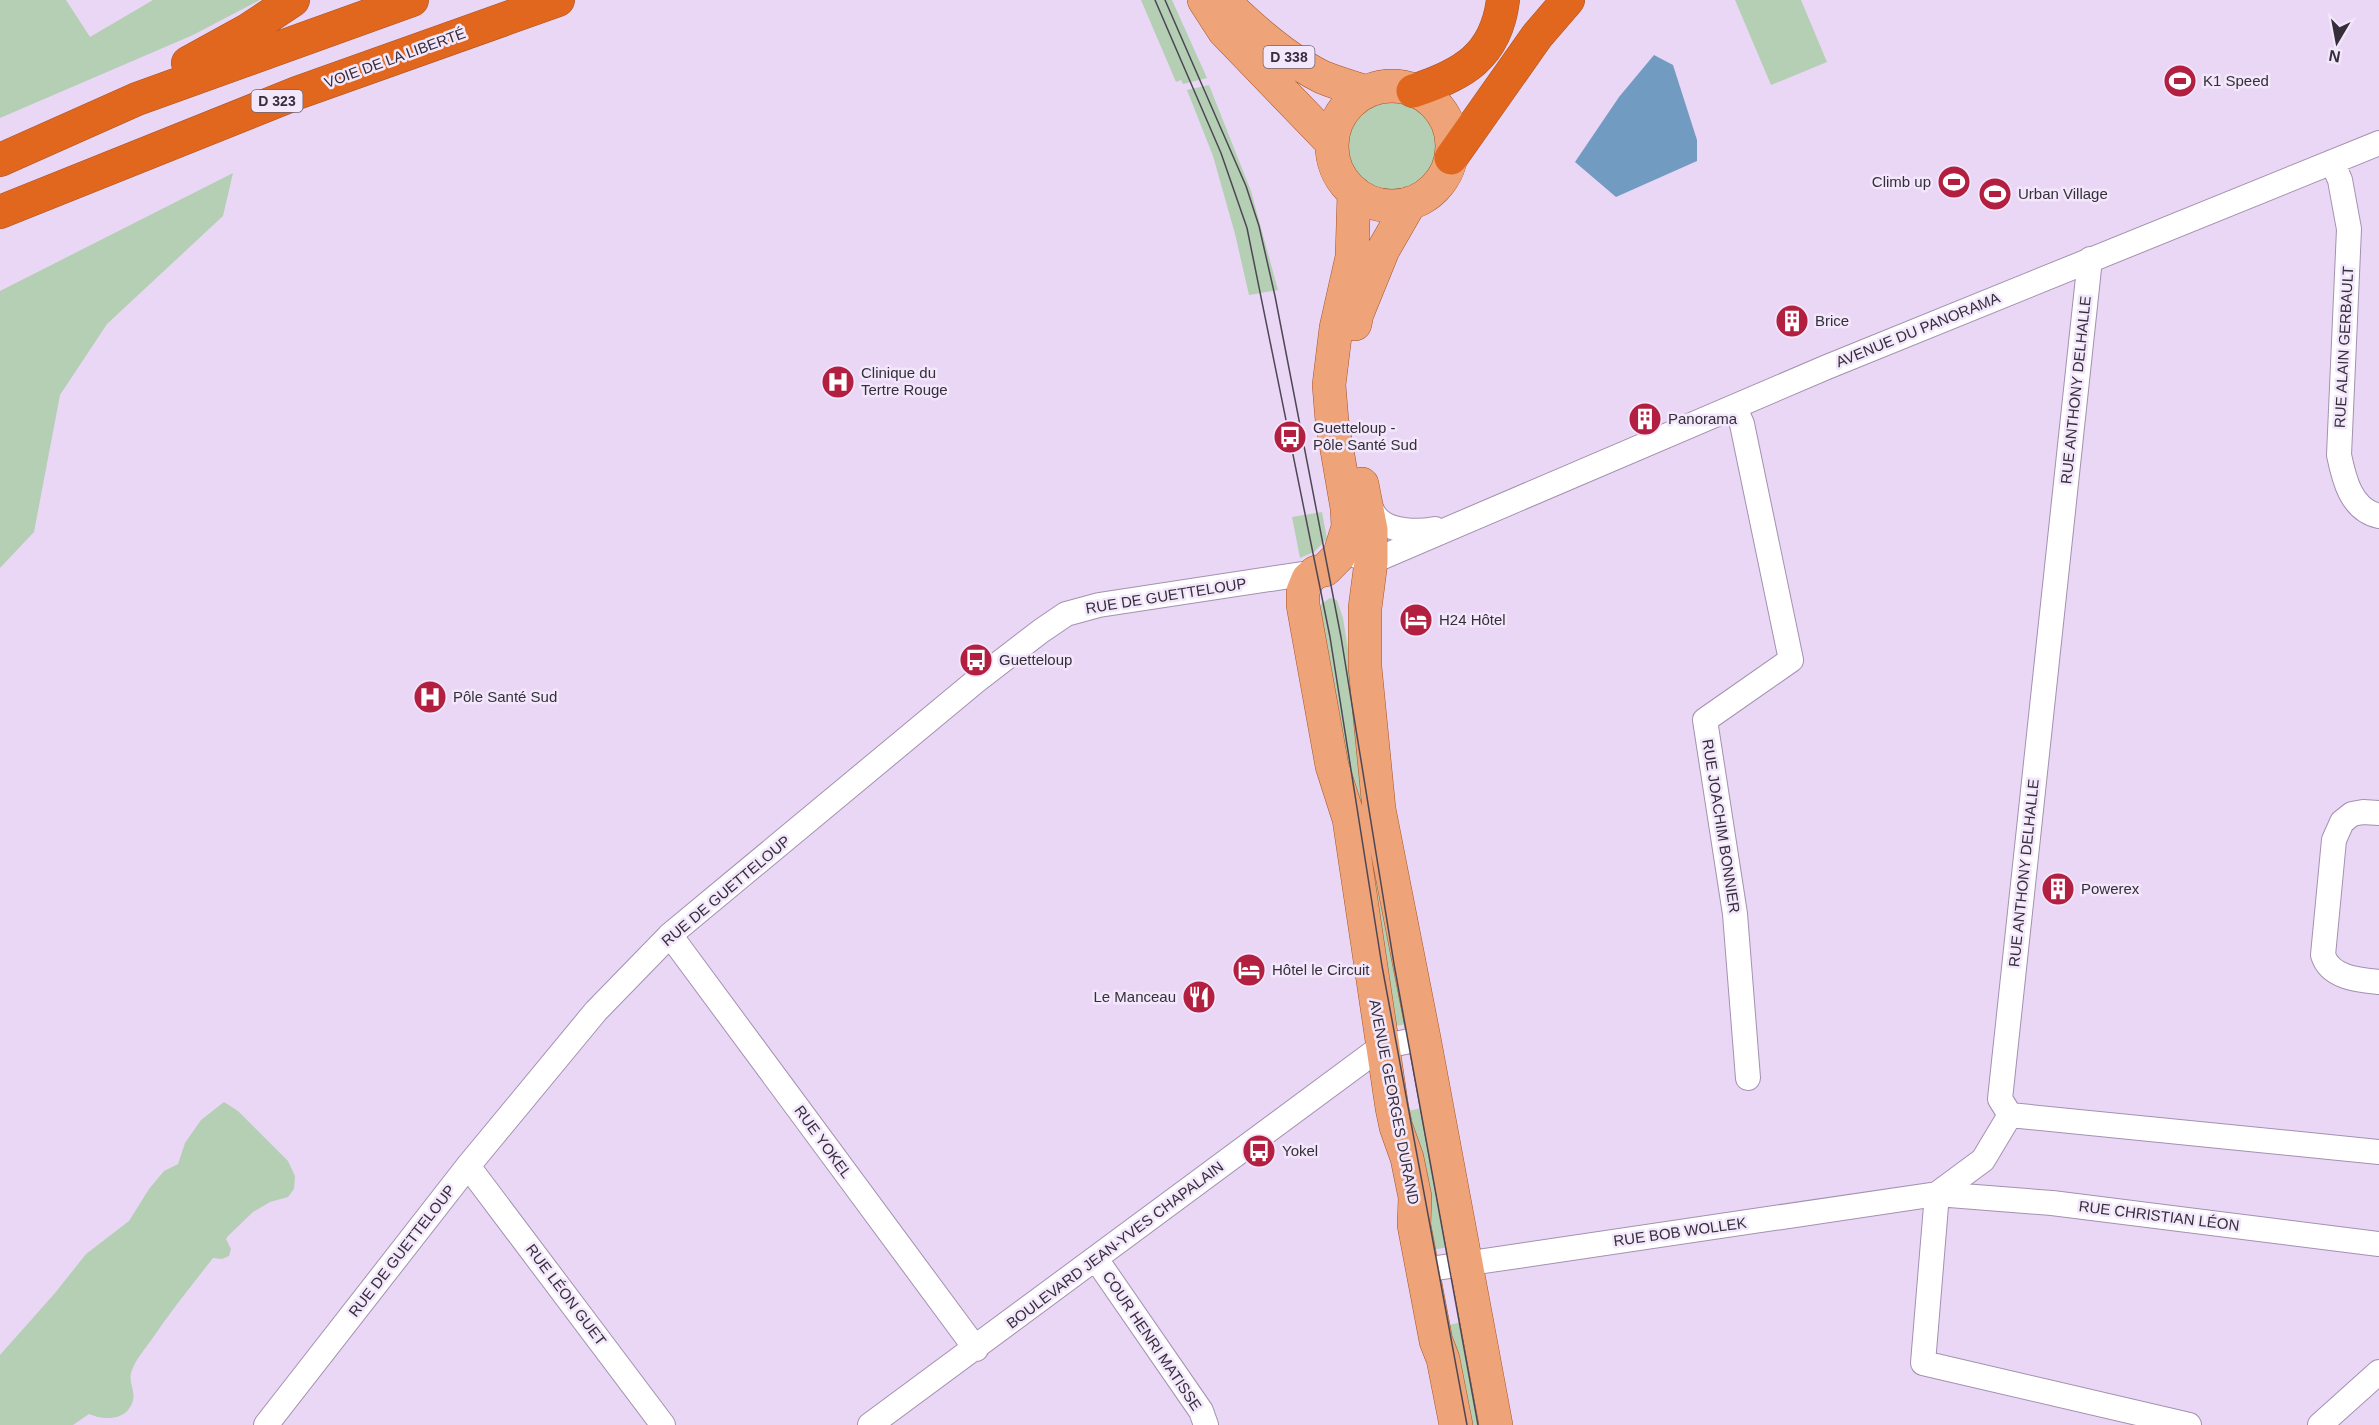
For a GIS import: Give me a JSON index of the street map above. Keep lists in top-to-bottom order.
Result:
{
  "streets": {
    "highway": ["VOIE DE LA LIBERTÉ", "D 323"],
    "main road": ["D 338", "AVENUE GEORGES DURAND"],
    "street": [
      "AVENUE DU PANORAMA",
      "RUE ALAIN GERBAULT",
      "RUE ANTHONY DELHALLE",
      "RUE DE GUETTELOUP",
      "RUE JOACHIM BONNIER",
      "RUE YOKEL",
      "RUE CHRISTIAN LÉON",
      "RUE BOB WOLLEK",
      "BOULEVARD JEAN-YVES CHAPALAIN",
      "RUE LÉON GUET",
      "COUR HENRI MATISSE"
    ]
  },
  "crossings": [
    ["D 338", "AVENUE GEORGES DURAND"],
    ["AVENUE DU PANORAMA", "RUE ALAIN GERBAULT"],
    ["AVENUE DU PANORAMA", "RUE ANTHONY DELHALLE"],
    ["AVENUE DU PANORAMA", "RUE JOACHIM BONNIER"],
    ["RUE ANTHONY DELHALLE", "RUE BOB WOLLEK"],
    ["RUE DE GUETTELOUP", "AVENUE GEORGES DURAND"],
    ["RUE DE GUETTELOUP", "RUE YOKEL"],
    ["RUE DE GUETTELOUP", "RUE LÉON GUET"],
    ["AVENUE GEORGES DURAND", "RUE BOB WOLLEK"],
    ["AVENUE GEORGES DURAND", "BOULEVARD JEAN-YVES CHAPALAIN"],
    ["RUE YOKEL", "BOULEVARD JEAN-YVES CHAPALAIN"],
    ["RUE CHRISTIAN LÉON", "RUE BOB WOLLEK"],
    ["BOULEVARD JEAN-YVES CHAPALAIN", "COUR HENRI MATISSE"]
  ],
  "places": {
    "sports": ["K1 Speed", "Climb up", "Urban Village"],
    "building": ["Brice", "Panorama", "Powerex"],
    "hospital": ["Clinique du Tertre Rouge", "Pôle Santé Sud"],
    "bus stop": ["Guetteloup - Pôle Santé Sud", "Guetteloup", "Yokel"],
    "hotel": ["H24 Hôtel", "Hôtel le Circuit"],
    "restaurant": ["Le Manceau"]
  },
  "north": "bottom"
}
